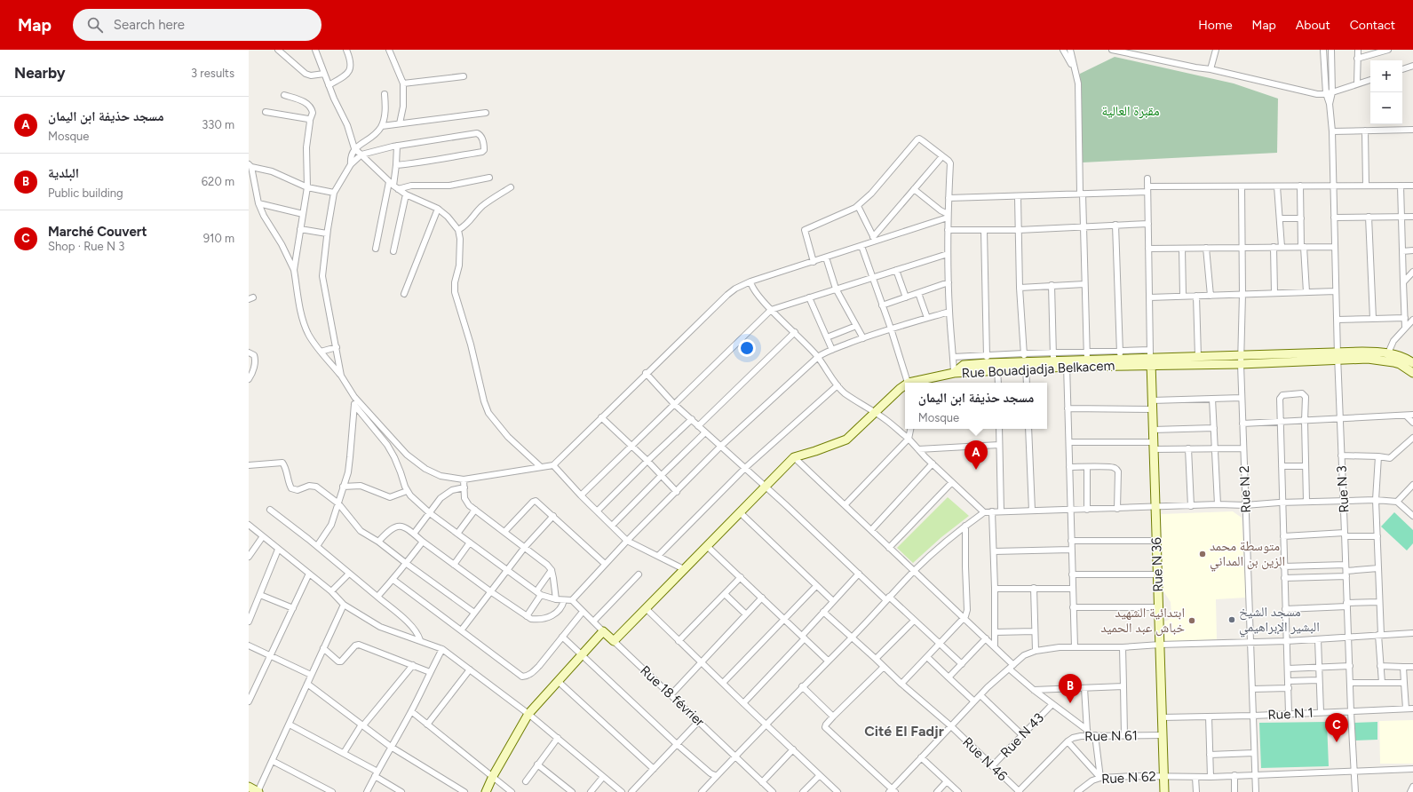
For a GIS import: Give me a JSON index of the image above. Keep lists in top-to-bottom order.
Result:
{
  "streets": {
    "street": [
      "Rue Bouadjadja Belkacem",
      "Rue N 2",
      "Rue N 3",
      "Rue N 36",
      "Rue 18 février",
      "Rue N 1",
      "Rue N 43",
      "Rue N 61",
      "Rue N 46",
      "Rue N 62"
    ]
  },
  "crossings": [
    ["Rue Bouadjadja Belkacem", "Rue N 2"],
    ["Rue Bouadjadja Belkacem", "Rue N 3"],
    ["Rue Bouadjadja Belkacem", "Rue N 36"],
    ["Rue N 2", "Rue N 1"],
    ["Rue N 2", "Rue N 62"],
    ["Rue N 3", "Rue N 1"],
    ["Rue N 3", "Rue N 62"],
    ["Rue N 36", "Rue N 1"],
    ["Rue N 36", "Rue N 61"],
    ["Rue N 36", "Rue N 62"],
    ["Rue N 43", "Rue N 46"],
    ["Rue N 61", "Rue N 46"]
  ],
  "districts": ["Cité El Fadjr"],
  "parks": ["مقبرة العالية"],
  "places": ["متوسطة محمد الزين بن المداني", "مسجد الشيخ البشير الإبراهيمي", "ابتدائية الشهيد خباش عبد الحميد"],
  "page": {
    "header": "Map",
    "search": "Search here",
    "nav": [
      "Home",
      "Map",
      "About",
      "Contact"
    ],
    "heading": ["Nearby", "3 results"],
    "map_buttons": ["+", "−"],
    "list": [
      {
        "mark": "A",
        "name": "مسجد حذيفة ابن اليمان",
        "note": "Mosque",
        "value": "330 m"
      },
      {
        "mark": "B",
        "name": "البلدية",
        "note": "Public building",
        "value": "620 m"
      },
      {
        "mark": "C",
        "name": "Marché Couvert",
        "note": "Shop · Rue N 3",
        "value": "910 m"
      }
    ],
    "popup": ["مسجد حذيفة ابن اليمان", "Mosque"],
    "pins": ["A", "B", "C"]
  }
}
